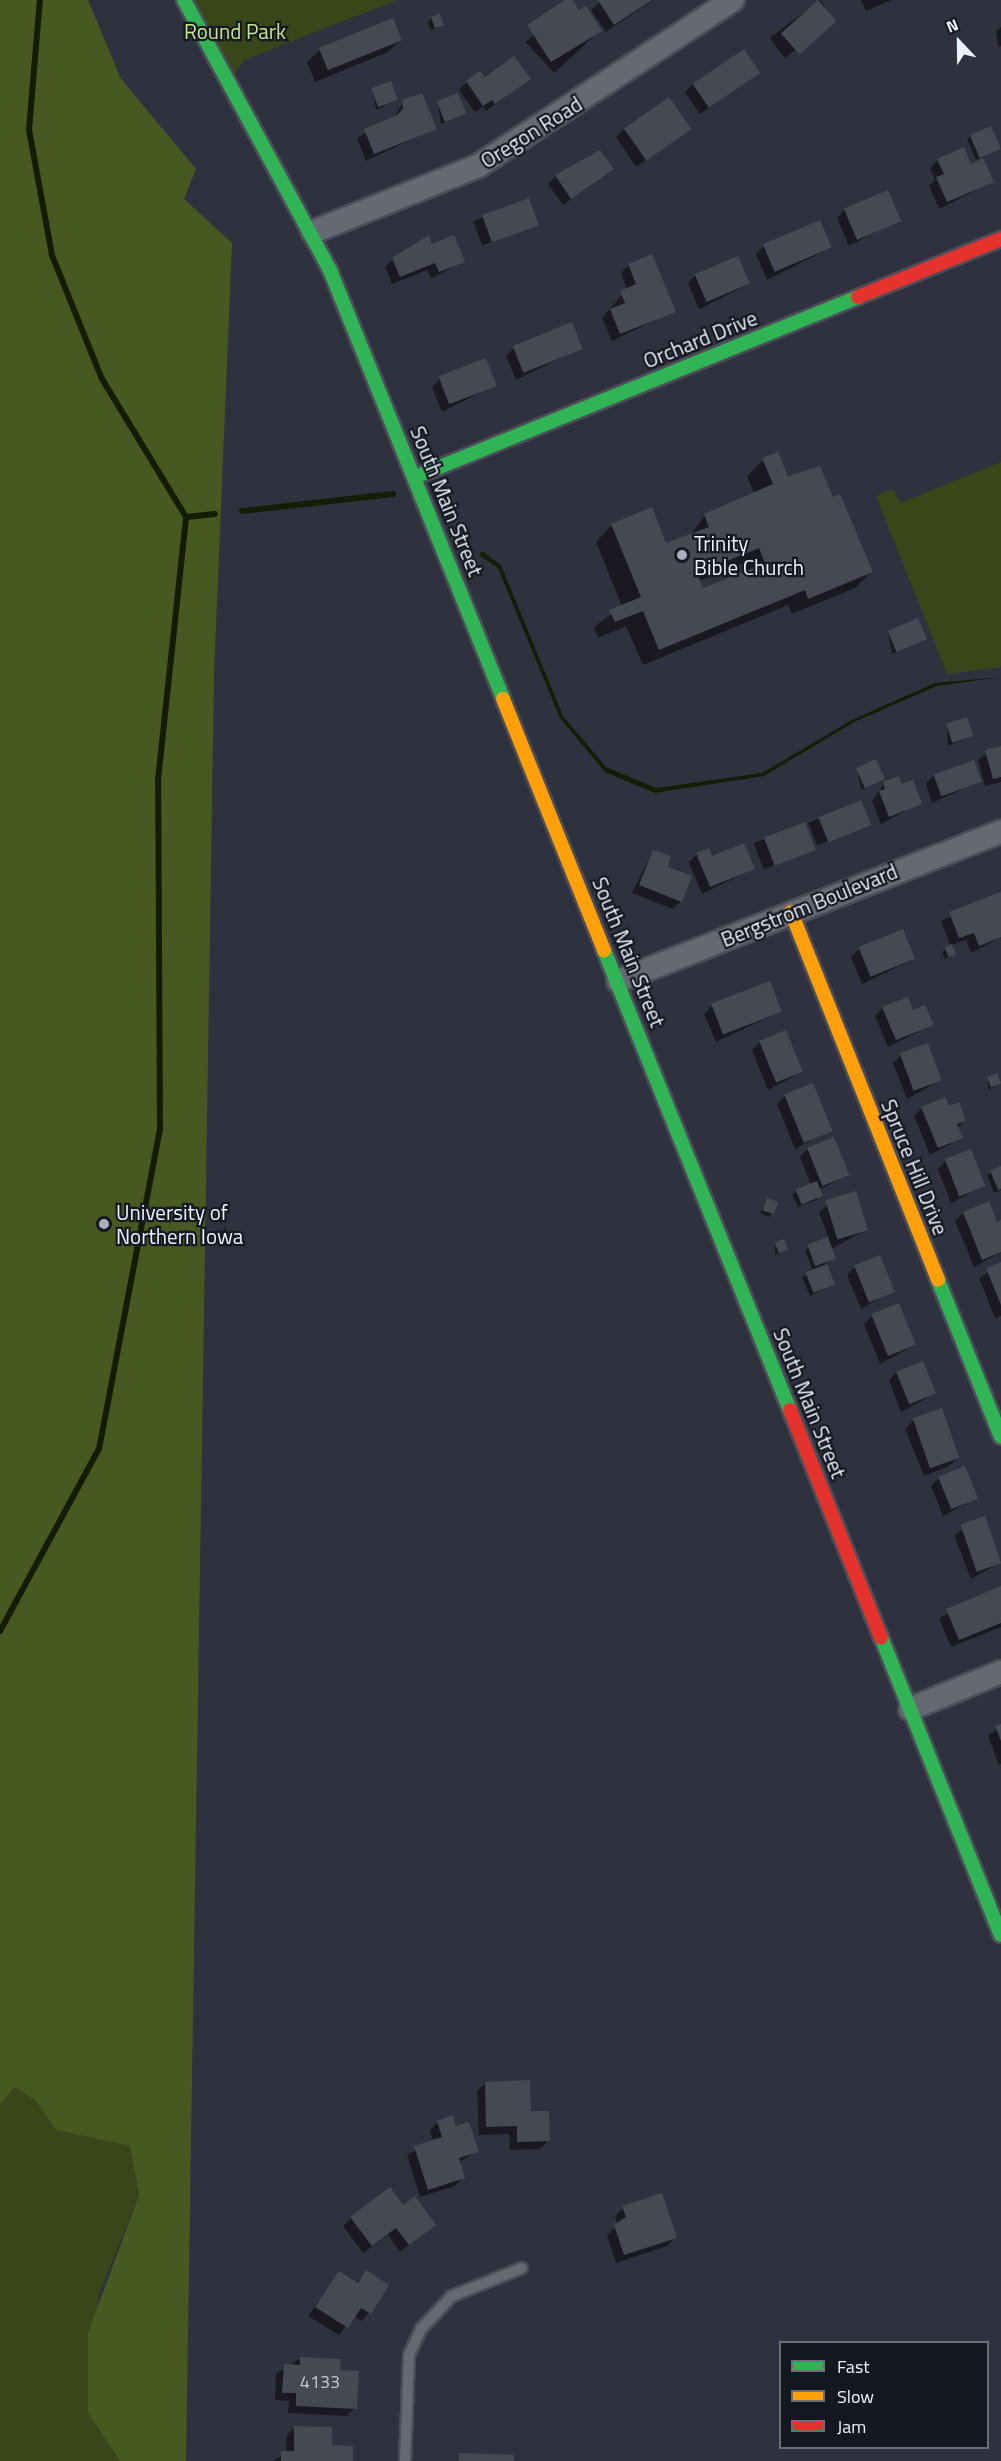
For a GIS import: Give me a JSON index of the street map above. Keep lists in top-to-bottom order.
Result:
{
  "streets": {
    "street": [
      "Oregon Road",
      "Orchard Drive",
      "South Main Street",
      "Bergstrom Boulevard",
      "Spruce Hill Drive"
    ]
  },
  "crossings": [
    ["Oregon Road", "South Main Street"],
    ["Orchard Drive", "South Main Street"],
    ["South Main Street", "Bergstrom Boulevard"],
    ["Bergstrom Boulevard", "Spruce Hill Drive"]
  ],
  "parks": ["Round Park"],
  "places": ["Trinity Bible Church", "University of Northern Iowa"],
  "house_numbers": ["4133"],
  "legend": ["Fast", "Slow", "Jam"],
  "north": "top"
}
